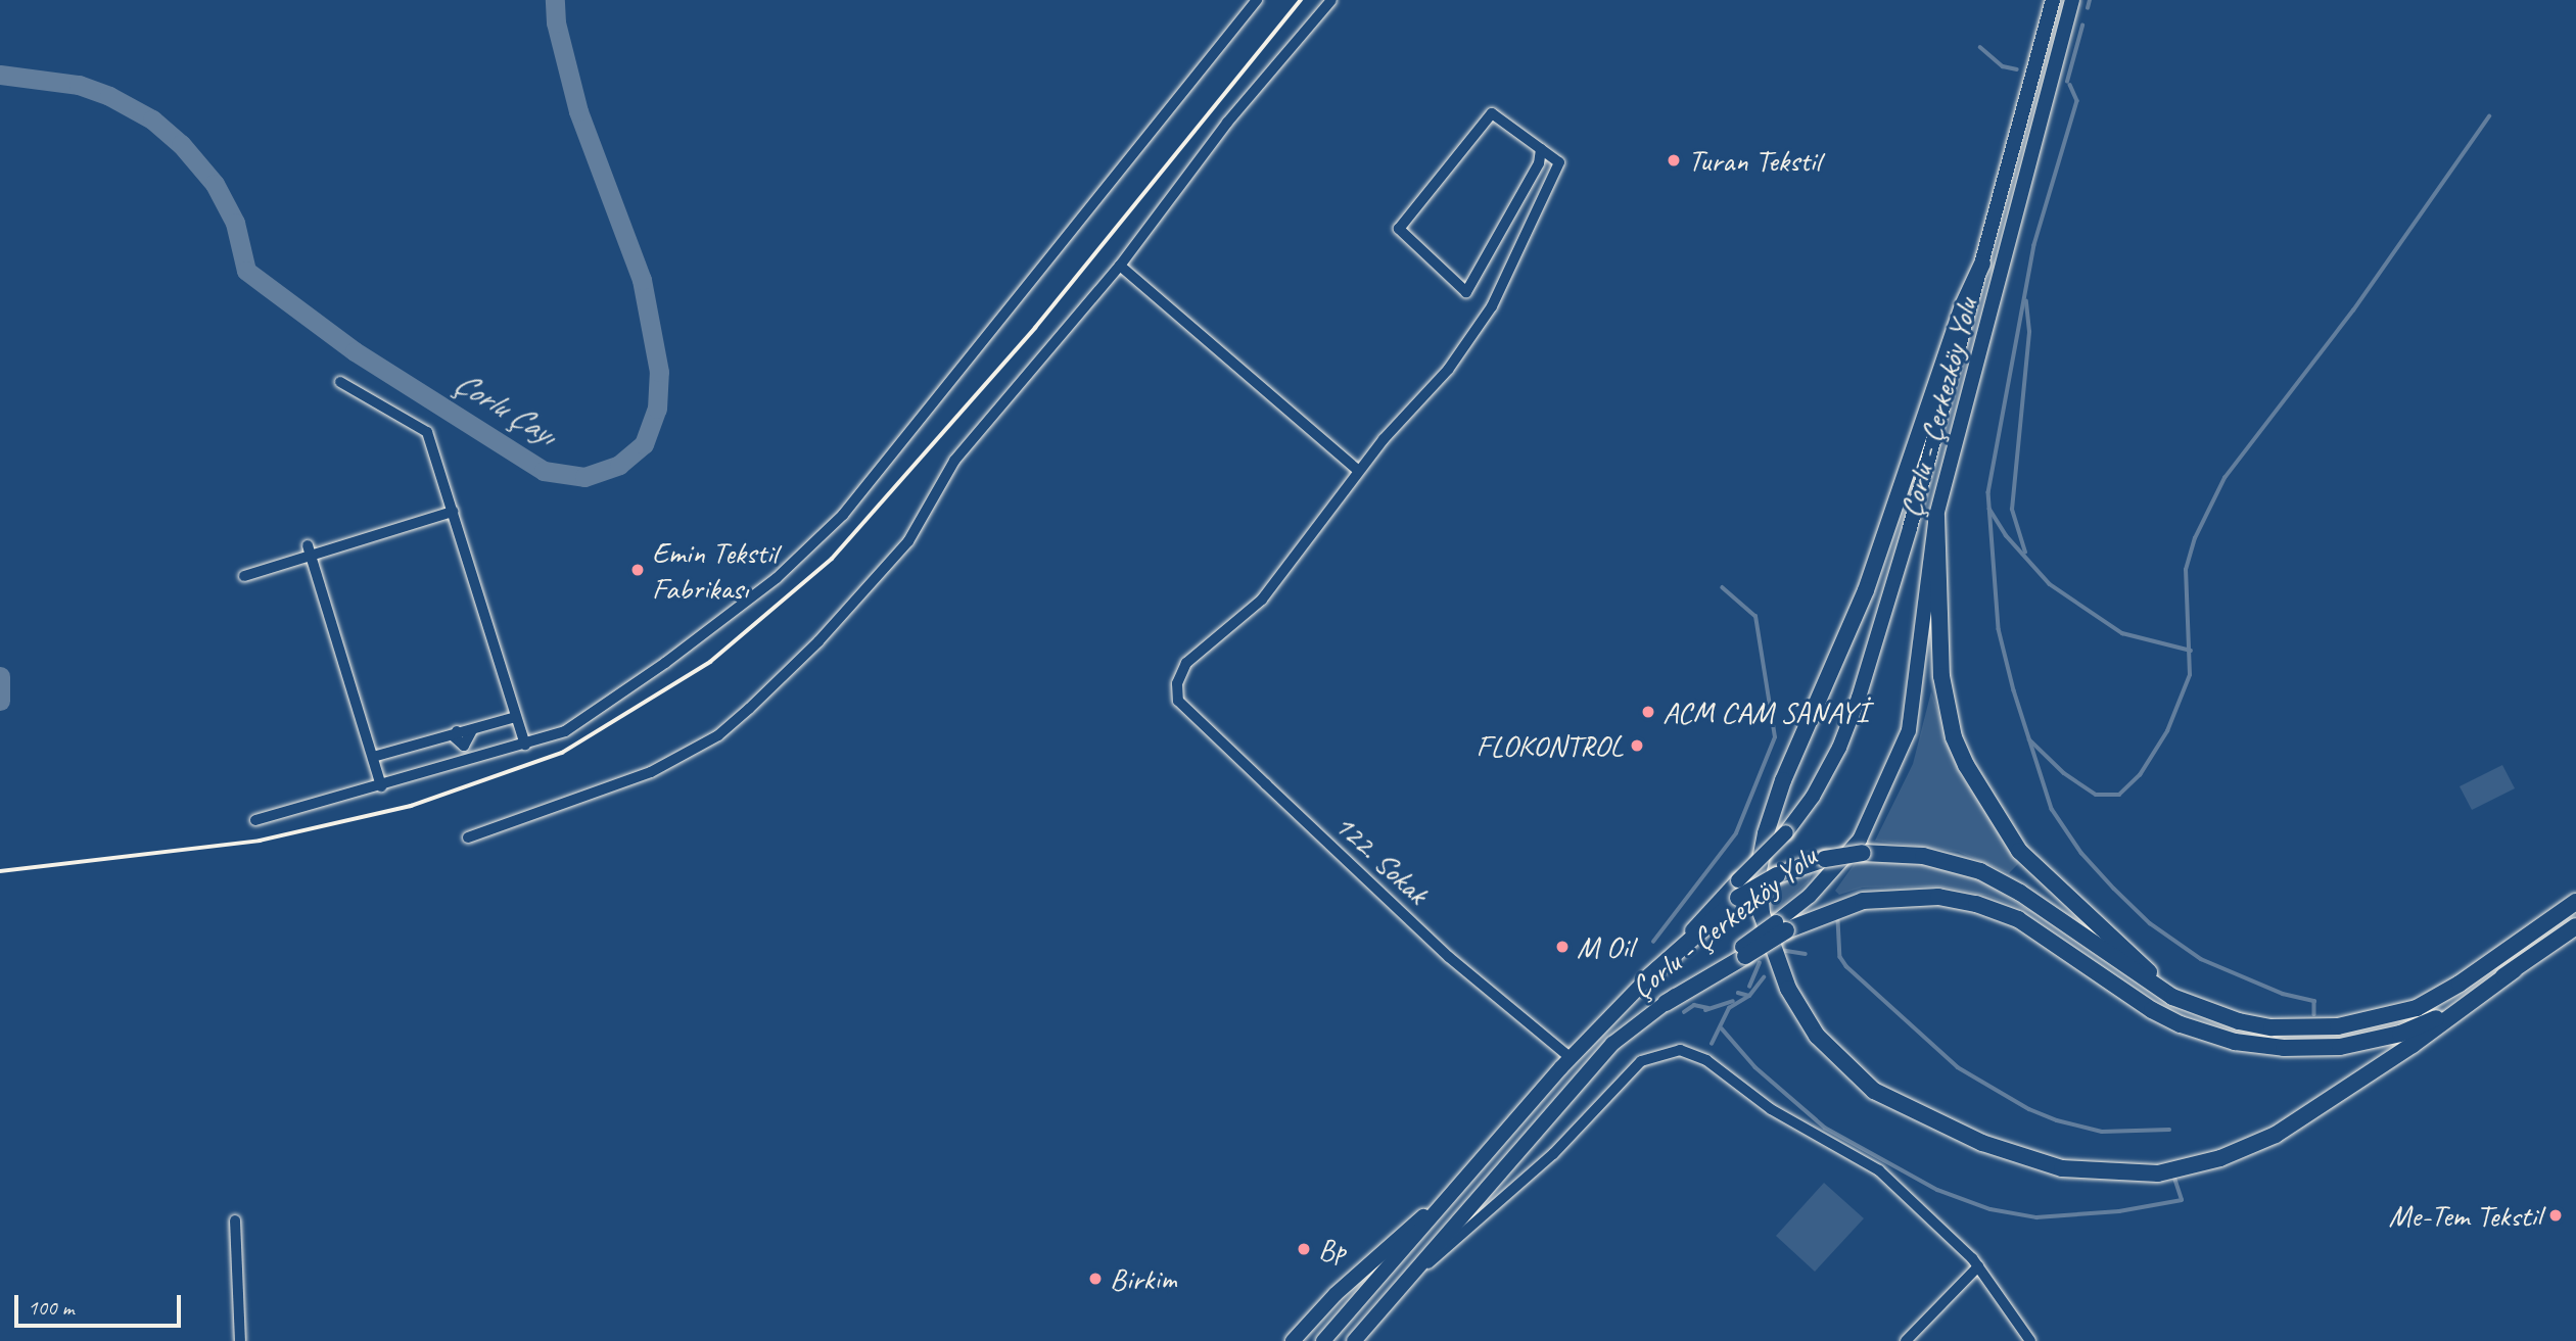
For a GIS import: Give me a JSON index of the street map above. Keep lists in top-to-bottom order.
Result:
{
  "streets": {
    "main road": ["Çorlu - Çerkezköy Yolu"],
    "street": ["122. Sokak"]
  },
  "crossings": [
    ["Çorlu - Çerkezköy Yolu", "122. Sokak"]
  ],
  "water": ["Çorlu Çayı"],
  "places": [
    "Turan Tekstil",
    "Emin Tekstil Fabrikası",
    "ACM CAM SANAYİ",
    "FLOKONTROL",
    "M Oil",
    "Me-Tem Tekstil",
    "Bp",
    "Birkim"
  ],
  "scale_bar": "100 m"
}
